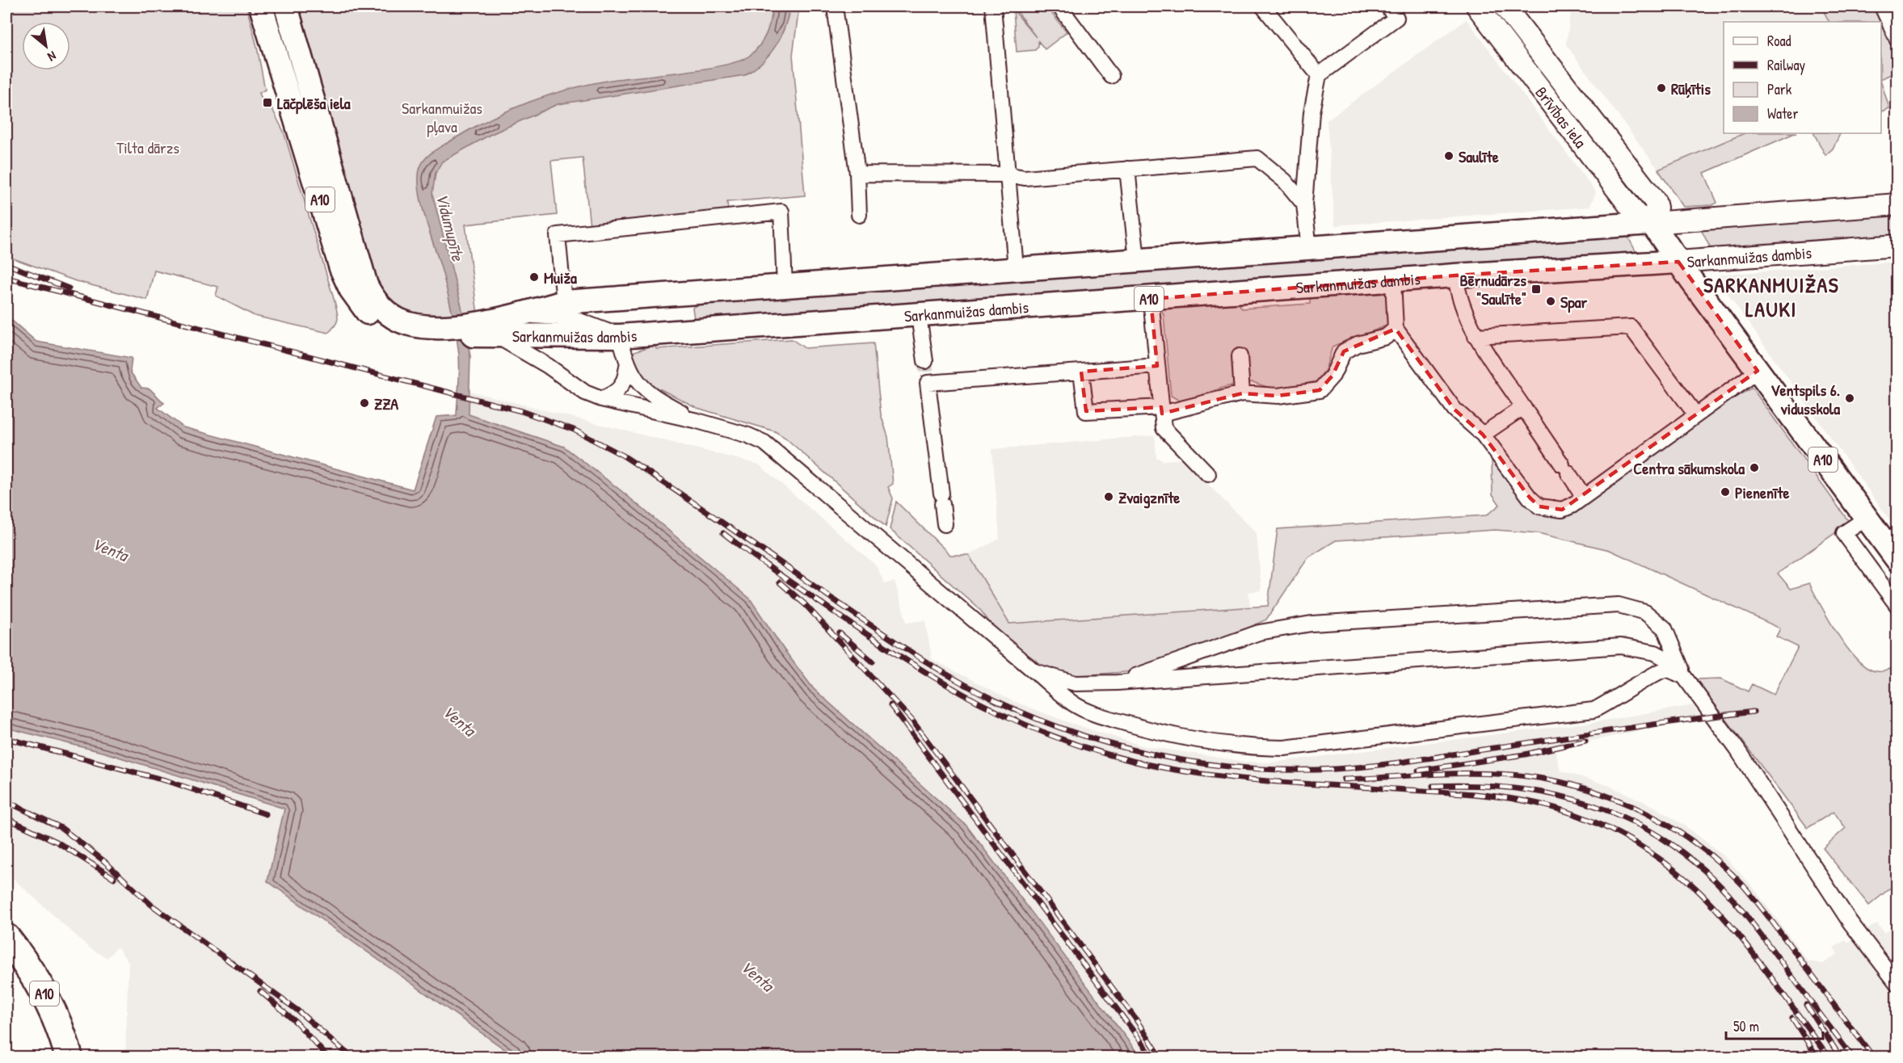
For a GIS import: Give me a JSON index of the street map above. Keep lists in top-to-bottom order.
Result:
{
  "streets": {
    "highway": ["A10"],
    "main road": ["Brīvības iela", "Sarkanmuižas dambis"]
  },
  "crossings": [
    ["Brīvības iela", "Sarkanmuižas dambis"]
  ],
  "districts": ["SARKANMUIŽAS LAUKI"],
  "water": ["Vidumupīte", "Venta"],
  "parks": ["Sarkanmuižas pļava", "Tilta dārzs"],
  "places": {
    "other": [
      "Rūķītis",
      "Saulīte",
      "Muiža",
      "Spar",
      "Ventspils 6. vidusskola",
      "ZZA",
      "Centra sākumskola",
      "Pienenīte",
      "Zvaigznīte"
    ],
    "transit": ["Lāčplēša iela", "Bērnudārzs \"Saulīte\""]
  },
  "legend": [
    "Road",
    "Railway",
    "Park",
    "Water"
  ],
  "scale_bar": "50 m",
  "north": "bottom right"
}
